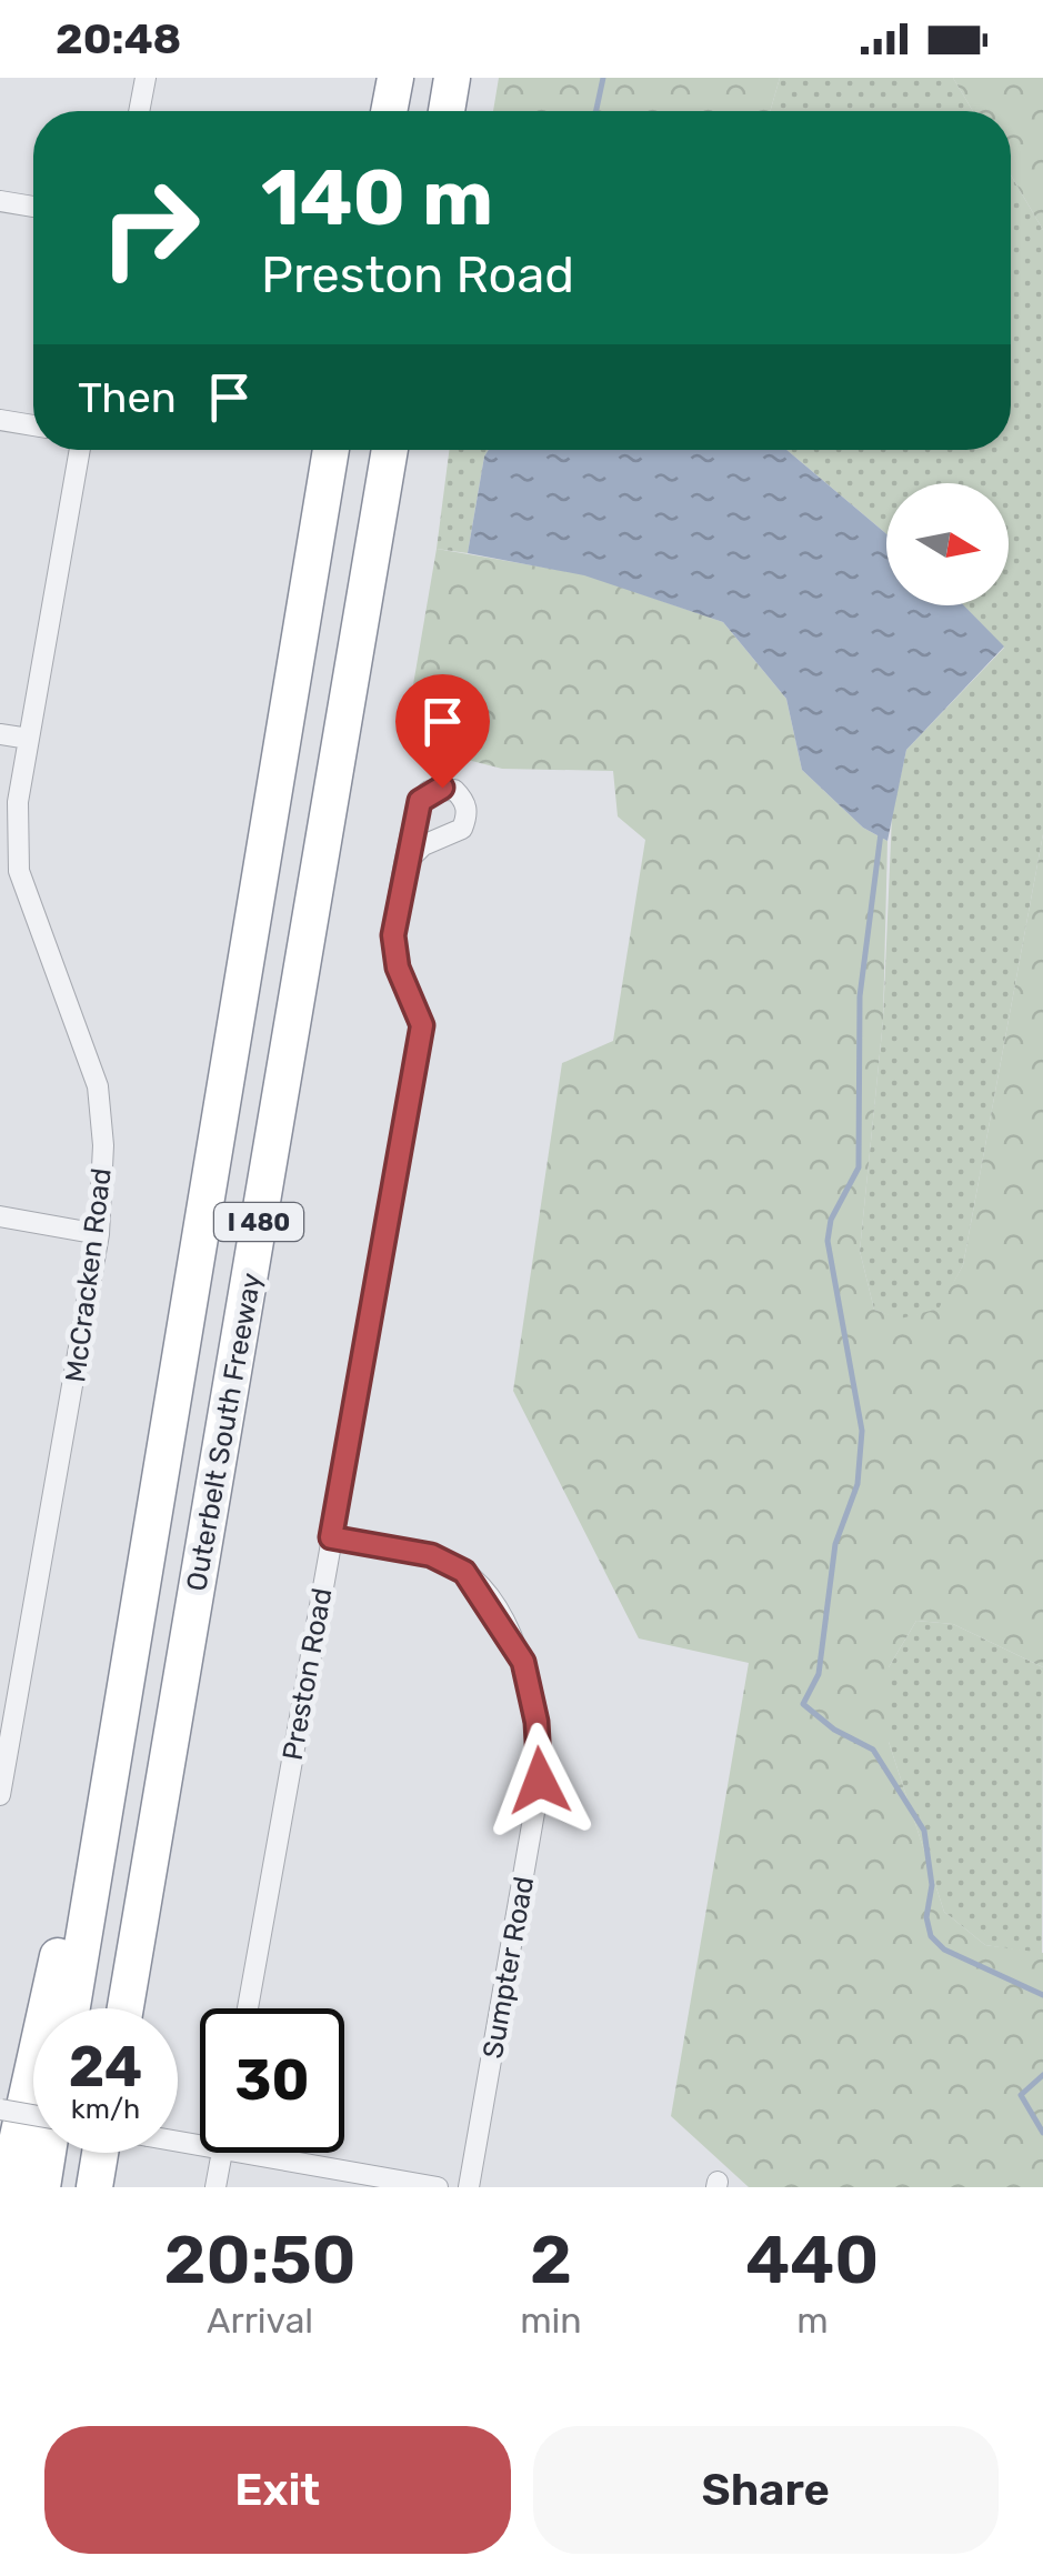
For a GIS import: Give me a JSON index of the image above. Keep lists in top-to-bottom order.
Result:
{
  "streets": {
    "highway": ["I 480", "Outerbelt South Freeway"],
    "street": ["McCracken Road", "Preston Road", "Sumpter Road"]
  },
  "crossings": [
    ["Preston Road", "Sumpter Road"]
  ],
  "north": "right",
  "page": {
    "status": "20:48",
    "turn": ["140 m", "Preston Road"],
    "then": "Then",
    "speed": "24 km/h",
    "limit": "30",
    "eta": [
      "20:50",
      "Arrival",
      "2",
      "min",
      "440",
      "m"
    ],
    "buttons": ["Exit", "Share"]
  }
}
